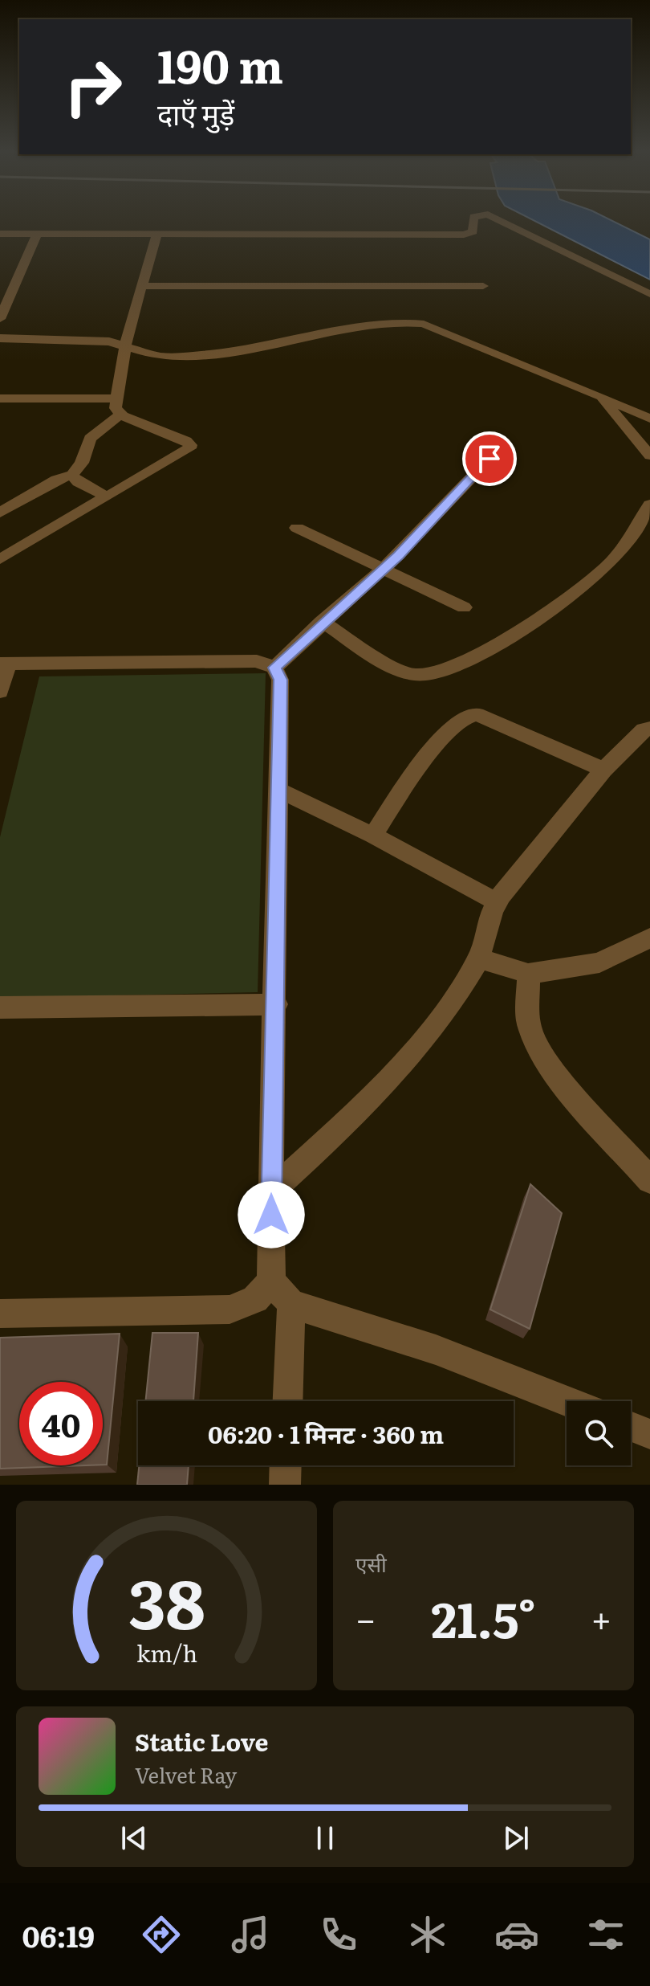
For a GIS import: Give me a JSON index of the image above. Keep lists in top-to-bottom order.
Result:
{
  "page": {
    "turn": ["190 m", "दाएँ मुड़ें"],
    "limit": "40",
    "trip": "06:20 · 1 मिनट · 360 m",
    "tile": "एसी",
    "heat": ["−", "21.5°", "+"],
    "song": ["Static Love", "Velvet Ray"],
    "tabs": "06:19",
    "gauge": ["38", "km/h"]
  }
}
